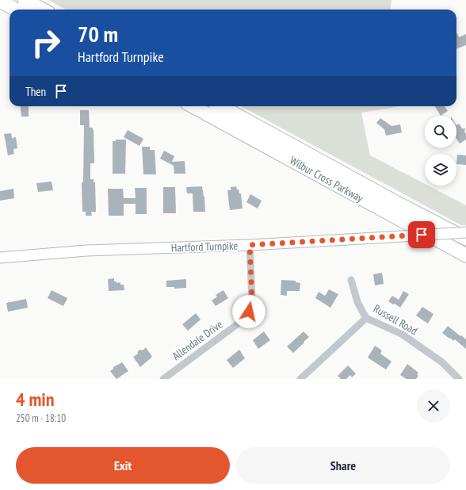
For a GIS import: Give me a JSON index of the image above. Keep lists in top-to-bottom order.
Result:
{
  "streets": {
    "highway": ["Wilbur Cross Parkway"],
    "main road": ["Hartford Turnpike"],
    "street": ["Russell Road", "Allendale Drive"]
  },
  "crossings": [
    ["Hartford Turnpike", "Allendale Drive"]
  ],
  "page": {
    "turn": ["70 m", "Hartford Turnpike"],
    "then": "Then",
    "heading": ["4 min", "250 m · 18:10"],
    "buttons": ["Exit", "Share"]
  }
}
